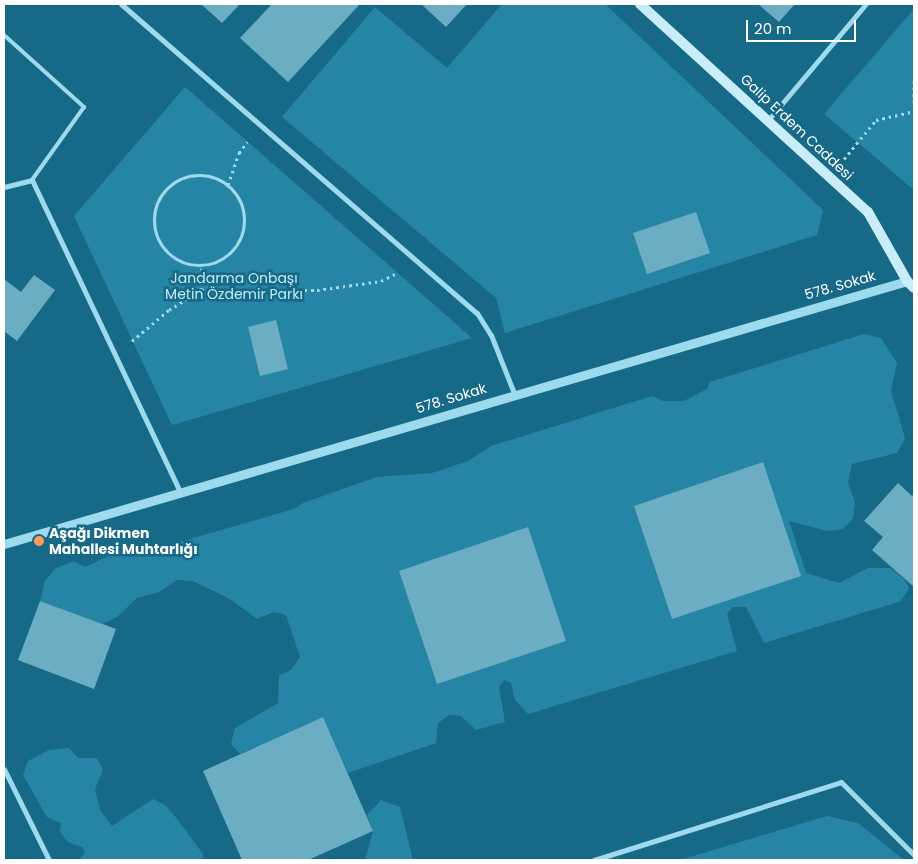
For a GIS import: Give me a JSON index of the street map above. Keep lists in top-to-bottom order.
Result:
{
  "streets": {
    "main road": ["Galip Erdem Caddesi"],
    "street": ["578. Sokak"]
  },
  "crossings": [
    ["Galip Erdem Caddesi", "578. Sokak"]
  ],
  "parks": ["Jandarma Onbaşı Metin Özdemir Parkı"],
  "places": ["Aşağı Dikmen Mahallesi Muhtarlığı"],
  "scale_bar": "20 m"
}
